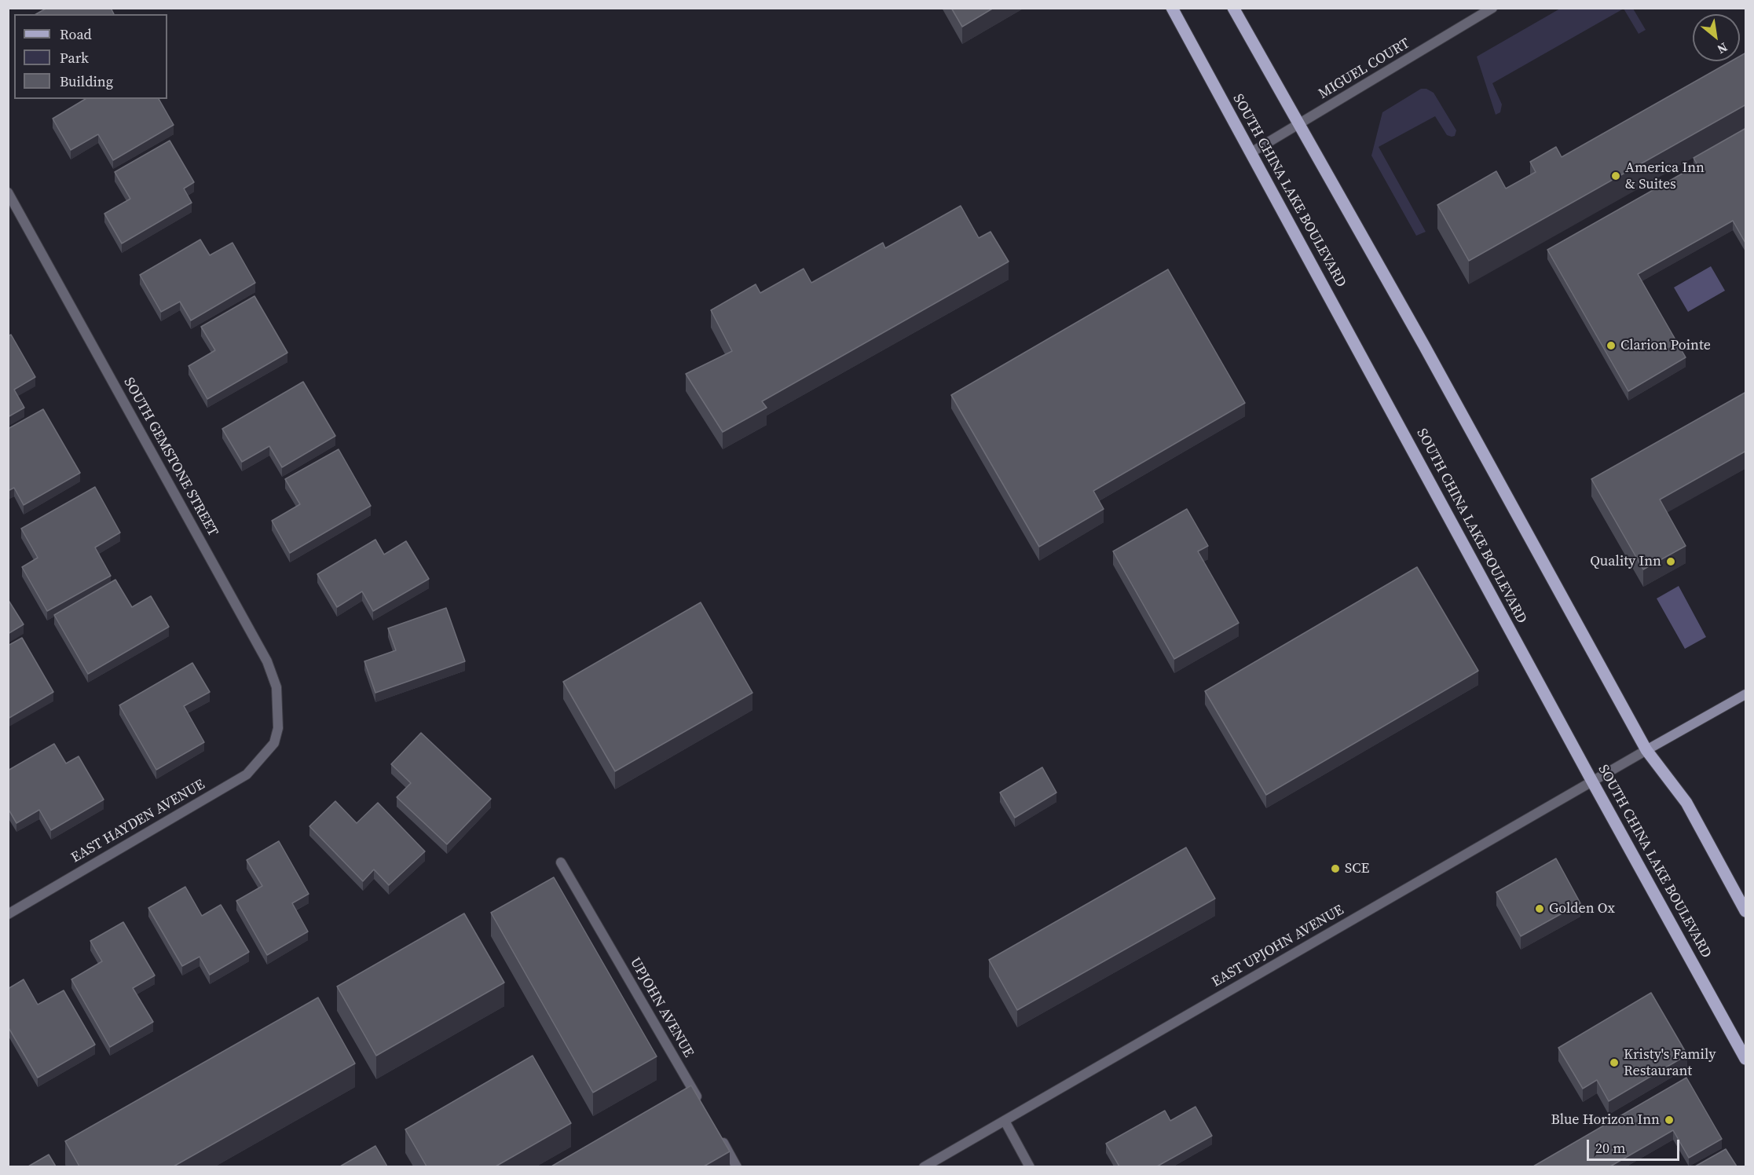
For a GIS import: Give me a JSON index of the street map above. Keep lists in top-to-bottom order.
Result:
{
  "streets": {
    "main road": ["SOUTH CHINA LAKE BOULEVARD"],
    "street": [
      "MIGUEL COURT",
      "SOUTH GEMSTONE STREET",
      "EAST HAYDEN AVENUE",
      "EAST UPJOHN AVENUE",
      "UPJOHN AVENUE"
    ]
  },
  "crossings": [
    ["MIGUEL COURT", "SOUTH CHINA LAKE BOULEVARD"],
    ["SOUTH CHINA LAKE BOULEVARD", "EAST UPJOHN AVENUE"],
    ["SOUTH GEMSTONE STREET", "EAST HAYDEN AVENUE"]
  ],
  "places": [
    "America Inn & Suites",
    "Clarion Pointe",
    "Quality Inn",
    "SCE",
    "Golden Ox",
    "Kristy's Family Restaurant",
    "Blue Horizon Inn"
  ],
  "legend": ["Road", "Park", "Building"],
  "scale_bar": "20 m",
  "north": "bottom right"
}
